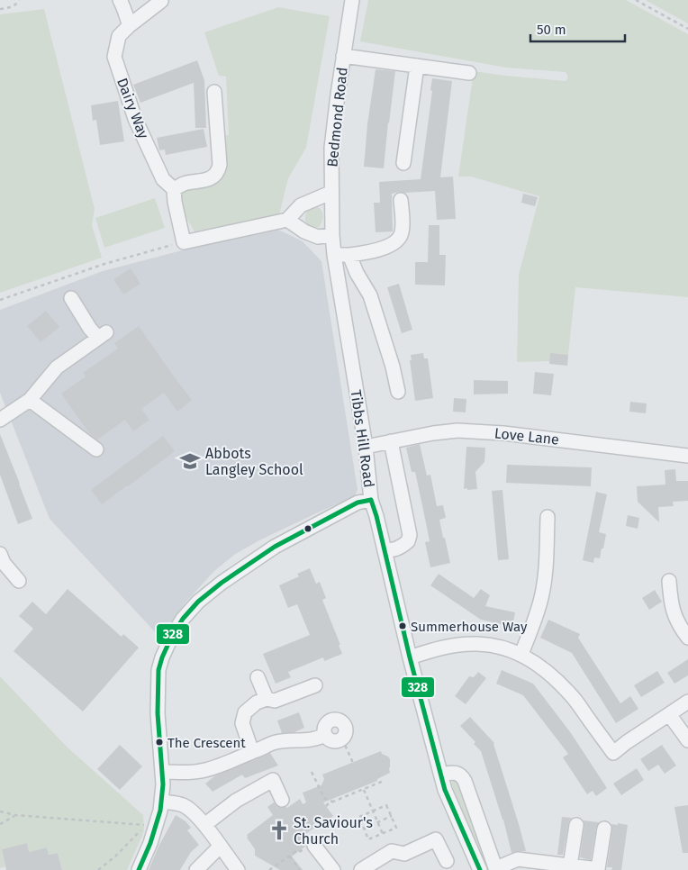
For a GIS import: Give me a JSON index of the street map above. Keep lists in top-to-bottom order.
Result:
{
  "streets": {
    "street": [
      "Dairy Way",
      "Bedmond Road",
      "Love Lane",
      "Tibbs Hill Road"
    ]
  },
  "crossings": [
    ["Bedmond Road", "Tibbs Hill Road"],
    ["Love Lane", "Tibbs Hill Road"]
  ],
  "places": {
    "school or university": ["Abbots Langley School"],
    "other": ["Summerhouse Way", "The Crescent"],
    "church": ["St. Saviour's Church"]
  },
  "lines": ["transit line 328"],
  "scale_bar": "50 m"
}
